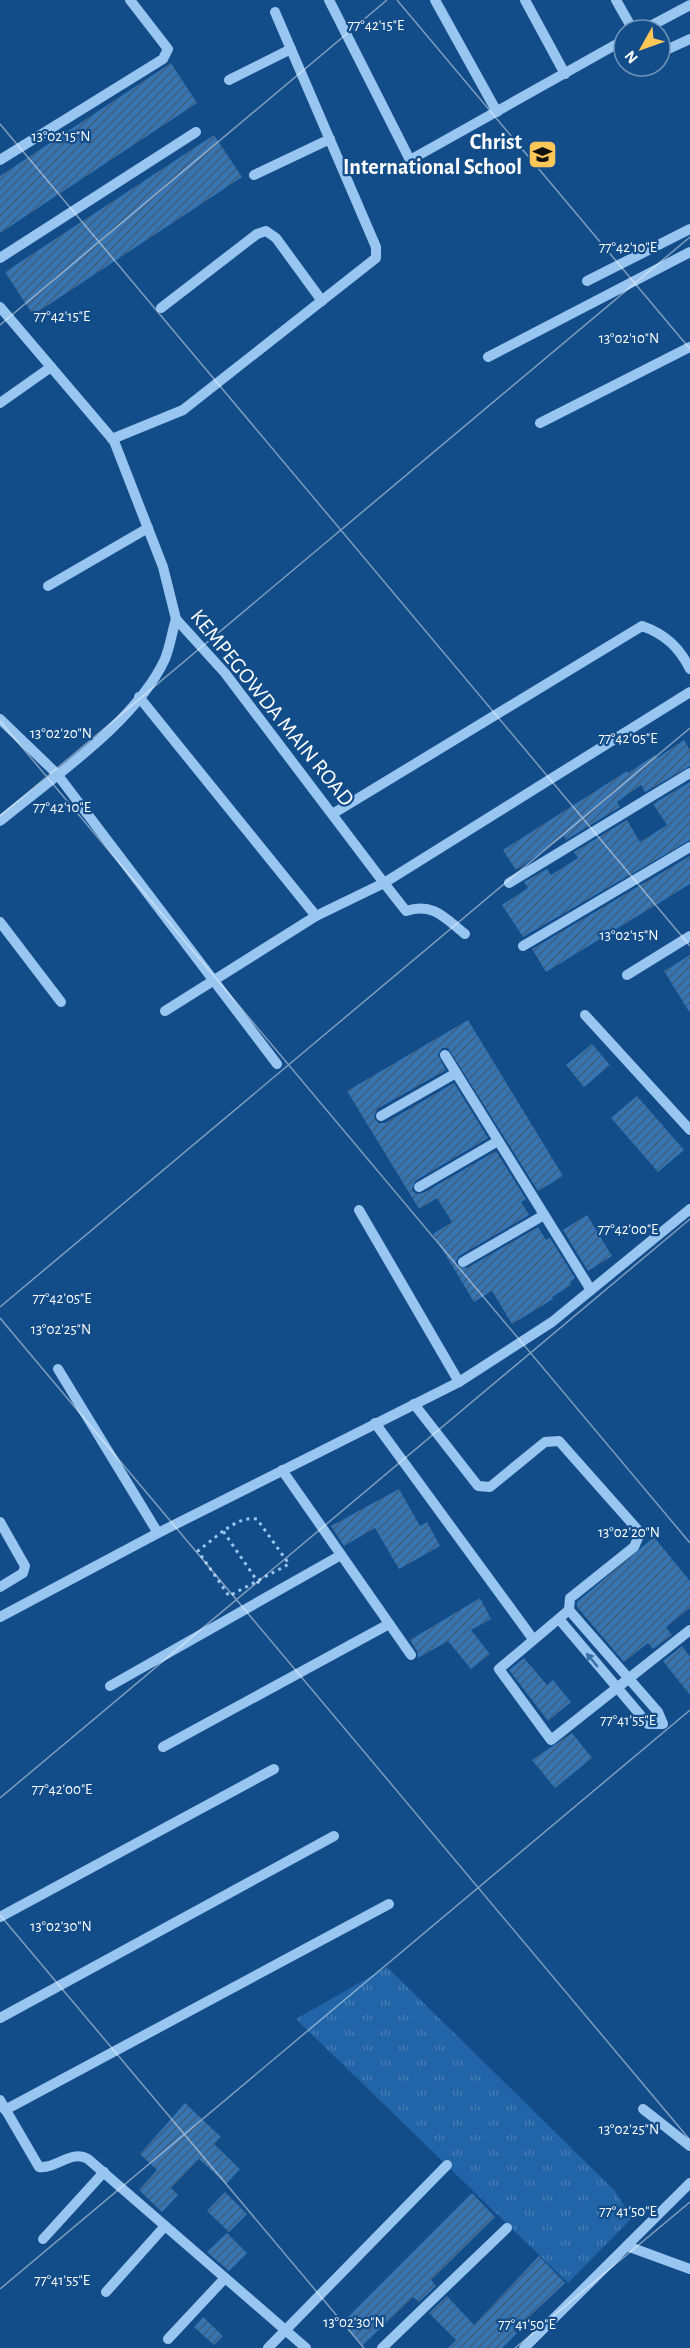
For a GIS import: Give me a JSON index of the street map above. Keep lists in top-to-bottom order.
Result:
{
  "streets": {
    "street": ["KEMPEGOWDA MAIN ROAD"]
  },
  "places": {
    "school or university": ["Christ International School"]
  },
  "north": "bottom left",
  "coordinates": [
    "77°42'15\"E",
    "13°02'15\"N",
    "77°42'10\"E",
    "13°02'10\"N",
    "13°02'20\"N",
    "77°42'05\"E",
    "77°42'00\"E",
    "13°02'25\"N",
    "77°41'55\"E",
    "13°02'30\"N",
    "77°41'50\"E"
  ]
}
